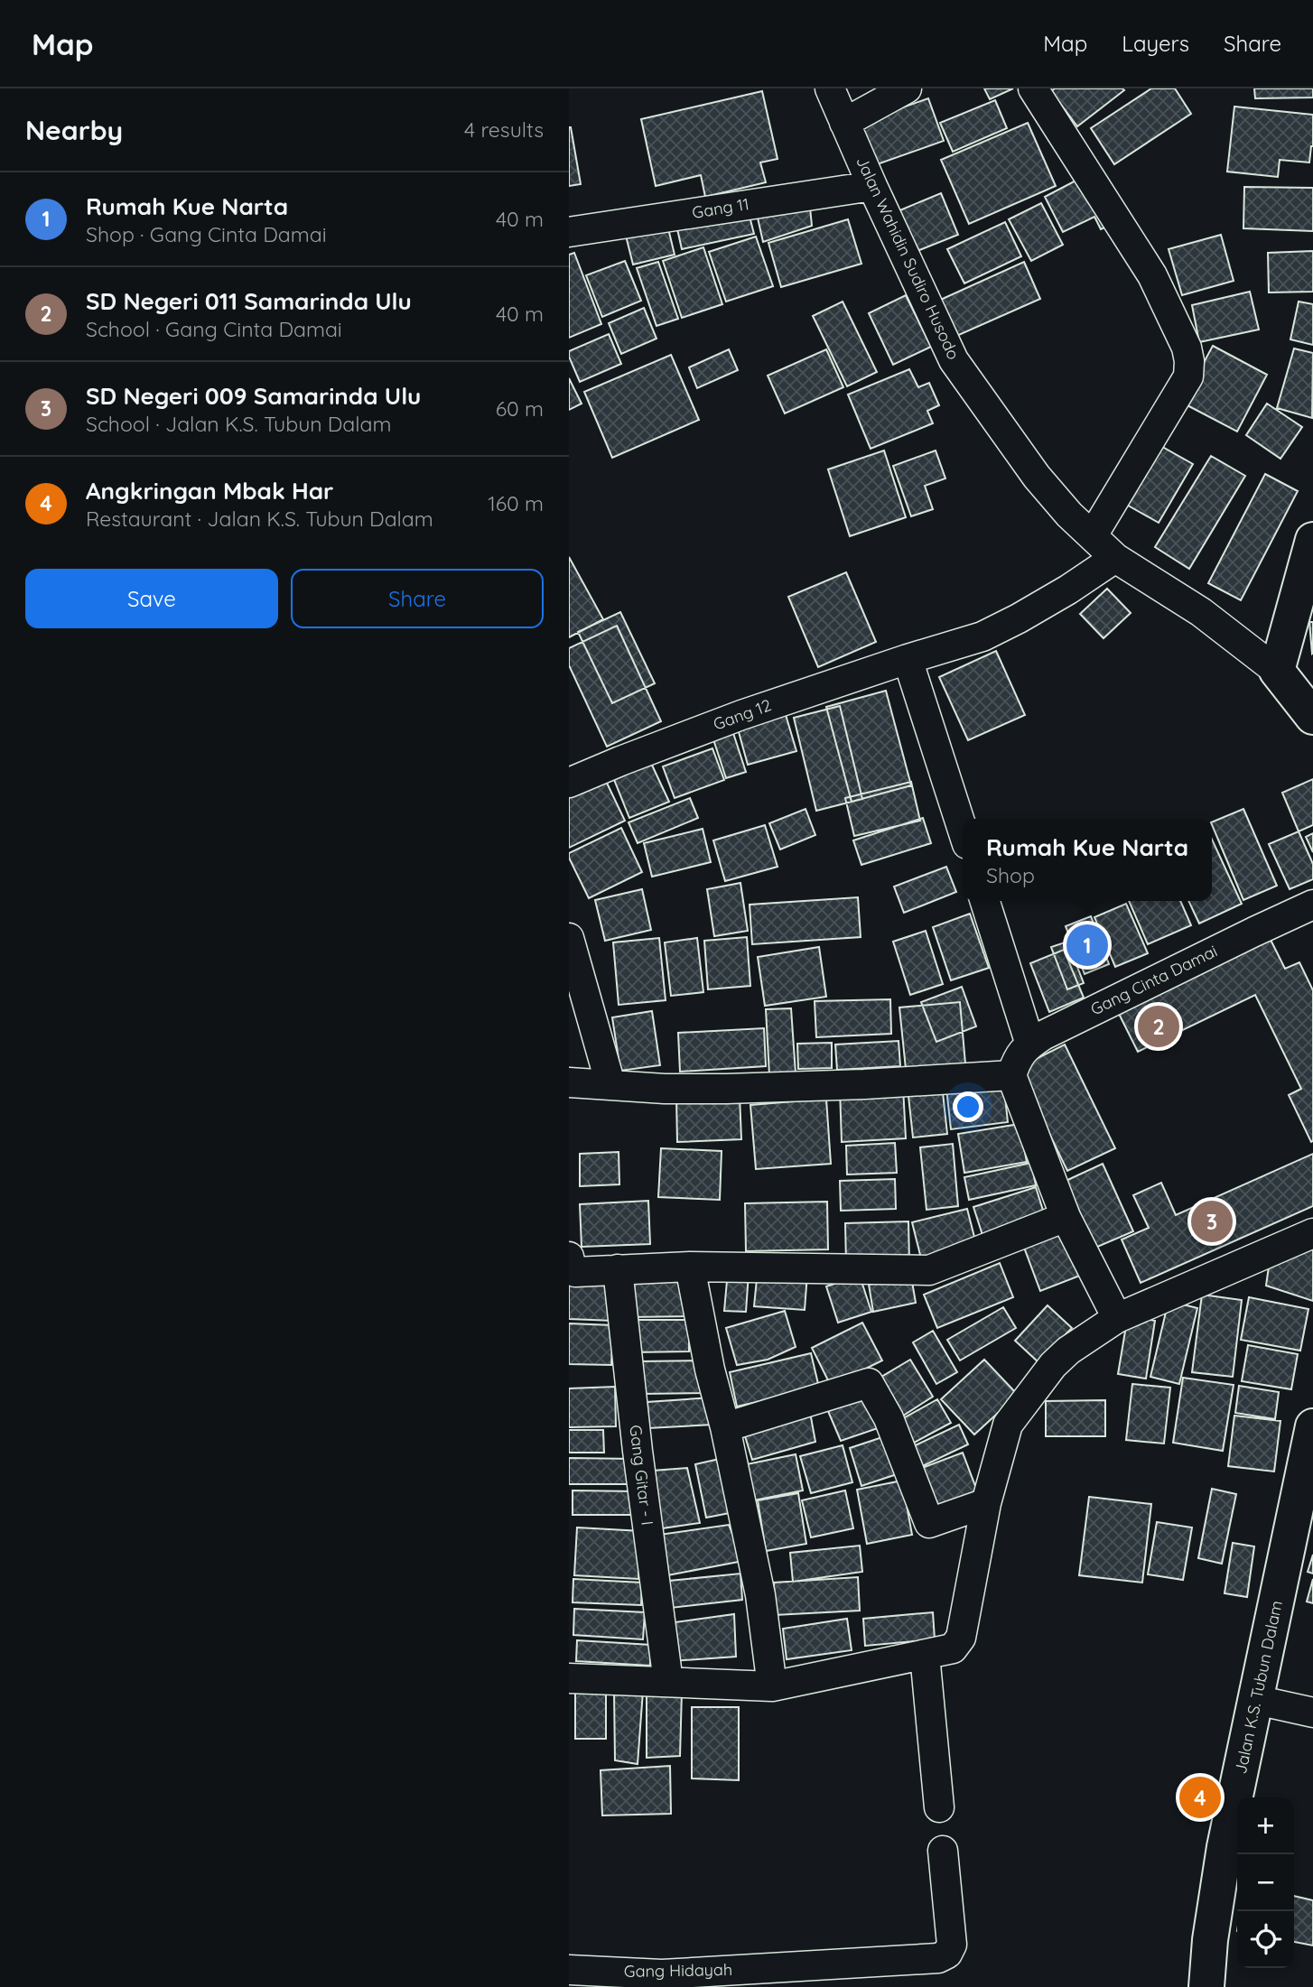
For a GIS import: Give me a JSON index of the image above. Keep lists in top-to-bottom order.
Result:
{
  "streets": {
    "street": [
      "Gang 11",
      "Jalan Wahidin Sudiro Husodo",
      "Gang 12",
      "Gang Cinta Damai",
      "Gang Gitar - I",
      "Jalan K.S. Tubun Dalam",
      "Gang Hidayah"
    ]
  },
  "crossings": [
    ["Gang 11", "Jalan Wahidin Sudiro Husodo"],
    ["Jalan Wahidin Sudiro Husodo", "Gang 12"]
  ],
  "page": {
    "header": "Map",
    "nav": ["Map", "Layers", "Share"],
    "heading": ["Nearby", "4 results"],
    "list": [
      {
        "mark": "1",
        "name": "Rumah Kue Narta",
        "note": "Shop · Gang Cinta Damai",
        "value": "40 m"
      },
      {
        "mark": "2",
        "name": "SD Negeri 011 Samarinda Ulu",
        "note": "School · Gang Cinta Damai",
        "value": "40 m"
      },
      {
        "mark": "3",
        "name": "SD Negeri 009 Samarinda Ulu",
        "note": "School · Jalan K.S. Tubun Dalam",
        "value": "60 m"
      },
      {
        "mark": "4",
        "name": "Angkringan Mbak Har",
        "note": "Restaurant · Jalan K.S. Tubun Dalam",
        "value": "160 m"
      }
    ],
    "buttons": ["Save", "Share"],
    "popup": ["Rumah Kue Narta", "Shop"],
    "pins": [
      "1",
      "2",
      "3",
      "4"
    ],
    "map_buttons": ["+", "−"]
  }
}
